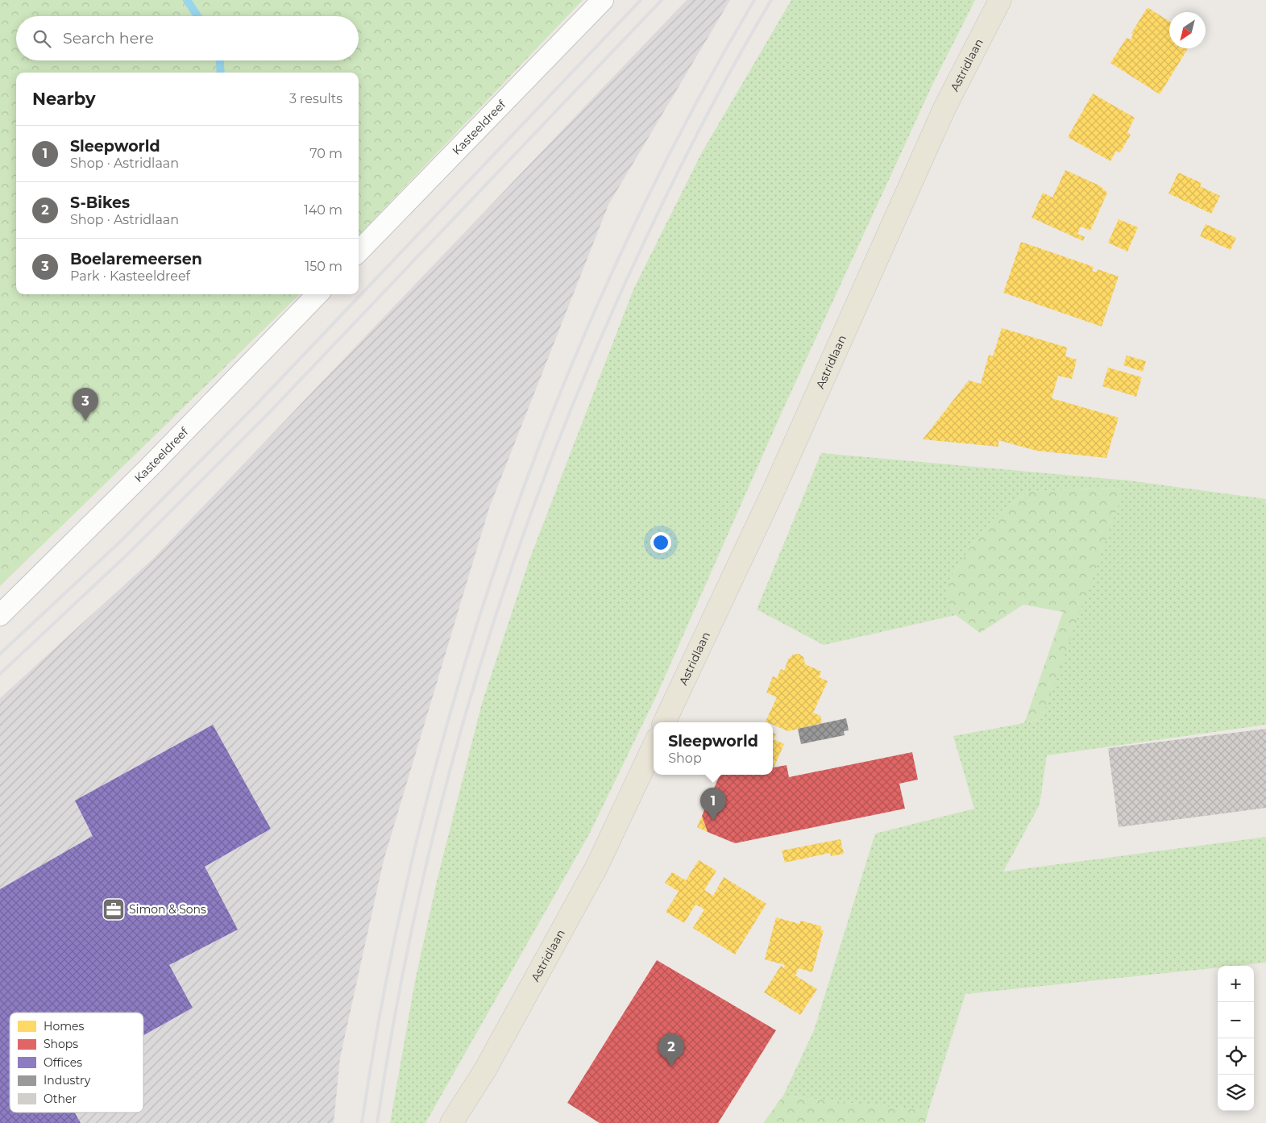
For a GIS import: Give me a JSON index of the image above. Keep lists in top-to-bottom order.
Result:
{
  "streets": {
    "main road": ["Astridlaan"],
    "street": ["Kasteeldreef"]
  },
  "places": {
    "office": ["Simon & Sons"]
  },
  "legend": [
    "Homes",
    "Shops",
    "Offices",
    "Industry",
    "Other"
  ],
  "north": "bottom left",
  "page": {
    "search": "Search here",
    "heading": ["Nearby", "3 results"],
    "list": [
      {
        "mark": "1",
        "name": "Sleepworld",
        "note": "Shop · Astridlaan",
        "value": "70 m"
      },
      {
        "mark": "2",
        "name": "S-Bikes",
        "note": "Shop · Astridlaan",
        "value": "140 m"
      },
      {
        "mark": "3",
        "name": "Boelaremeersen",
        "note": "Park · Kasteeldreef",
        "value": "150 m"
      }
    ],
    "pins": ["3", "1", "2"],
    "popup": ["Sleepworld", "Shop"],
    "map_buttons": ["+", "−"]
  }
}
